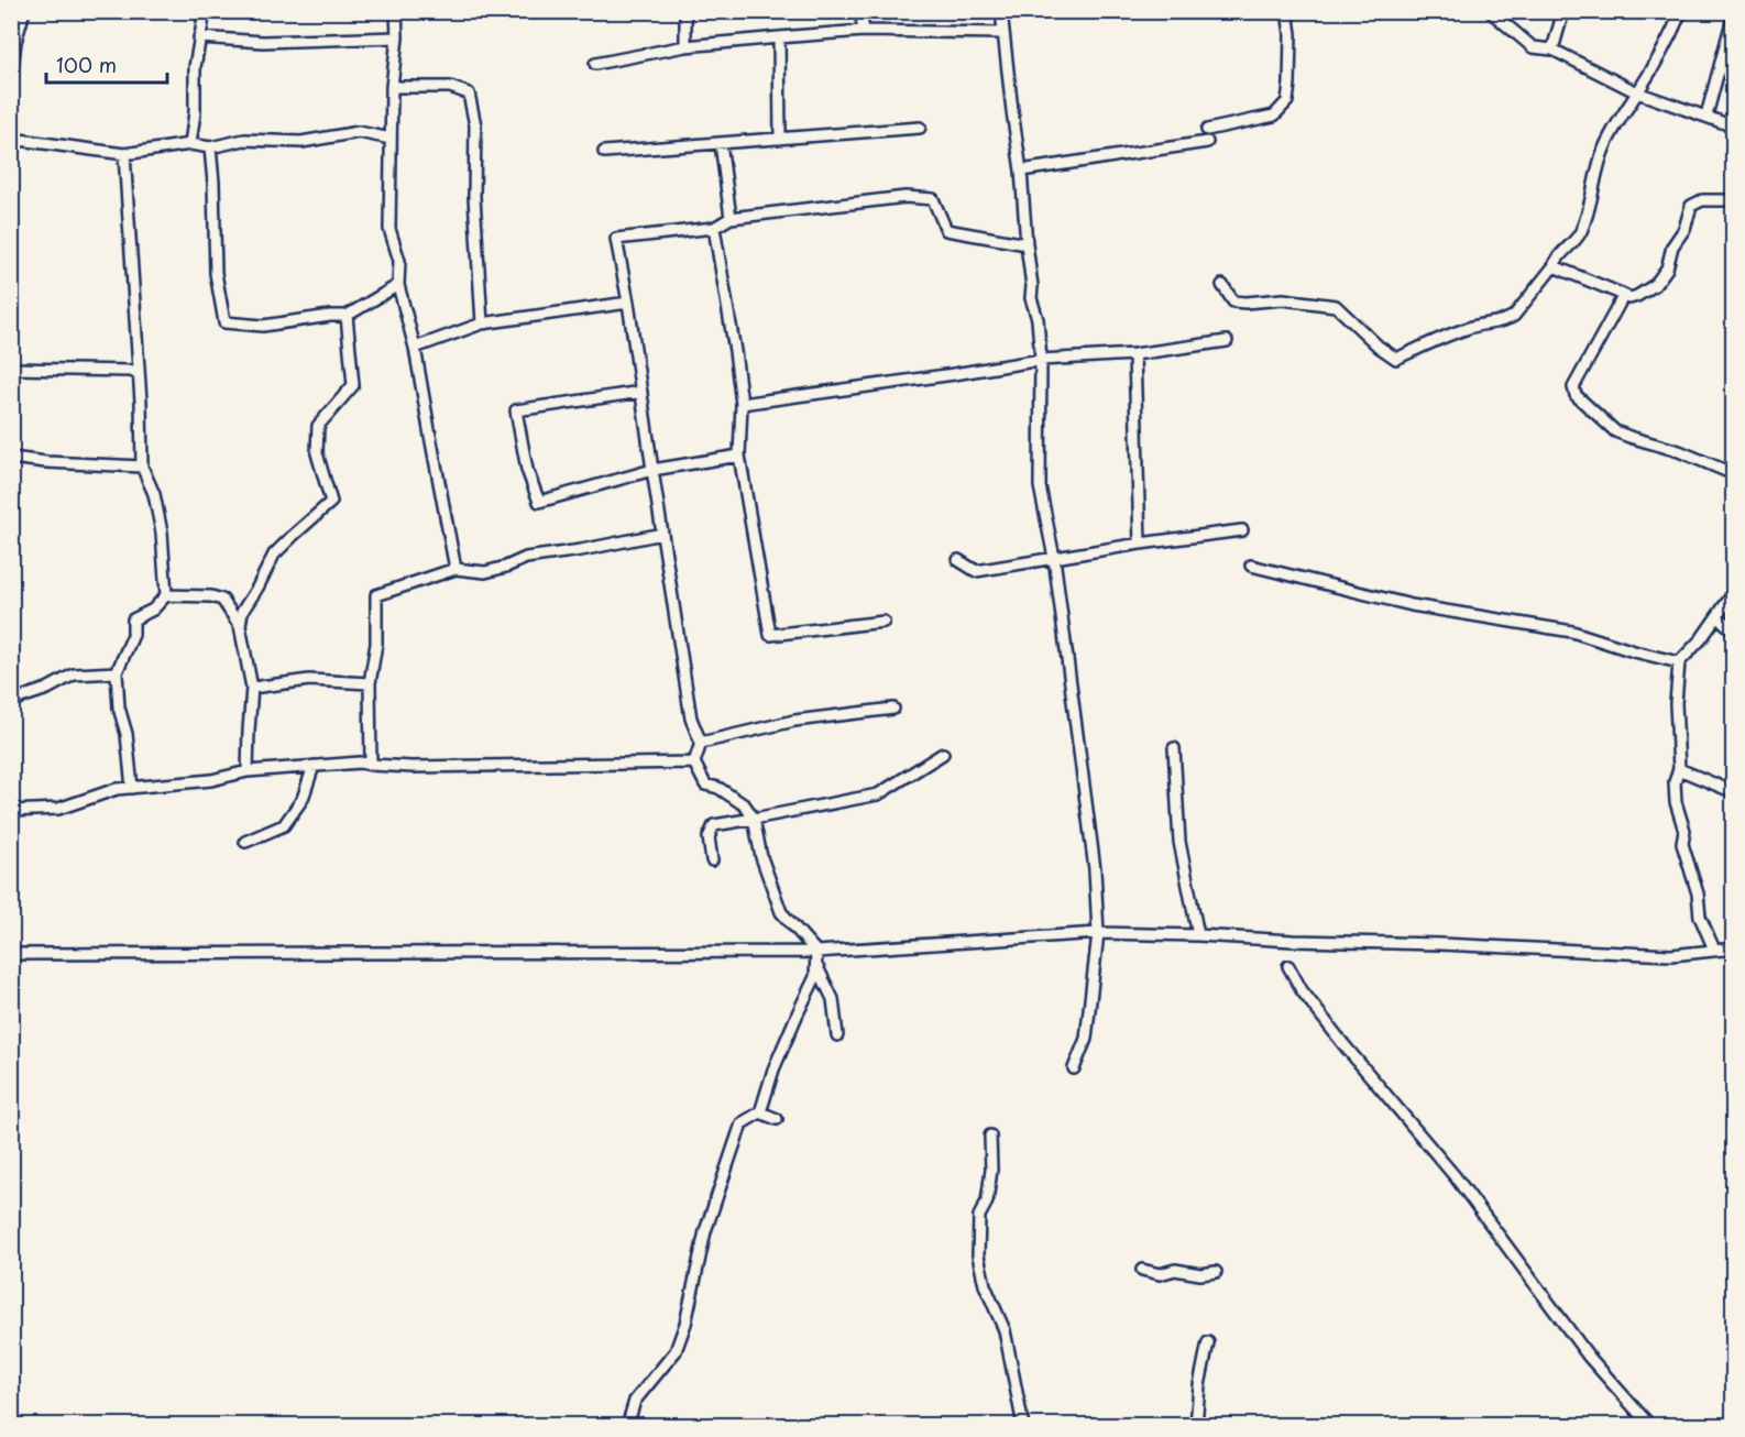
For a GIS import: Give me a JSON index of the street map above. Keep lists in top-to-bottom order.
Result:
{
  "scale_bar": "100 m"
}
